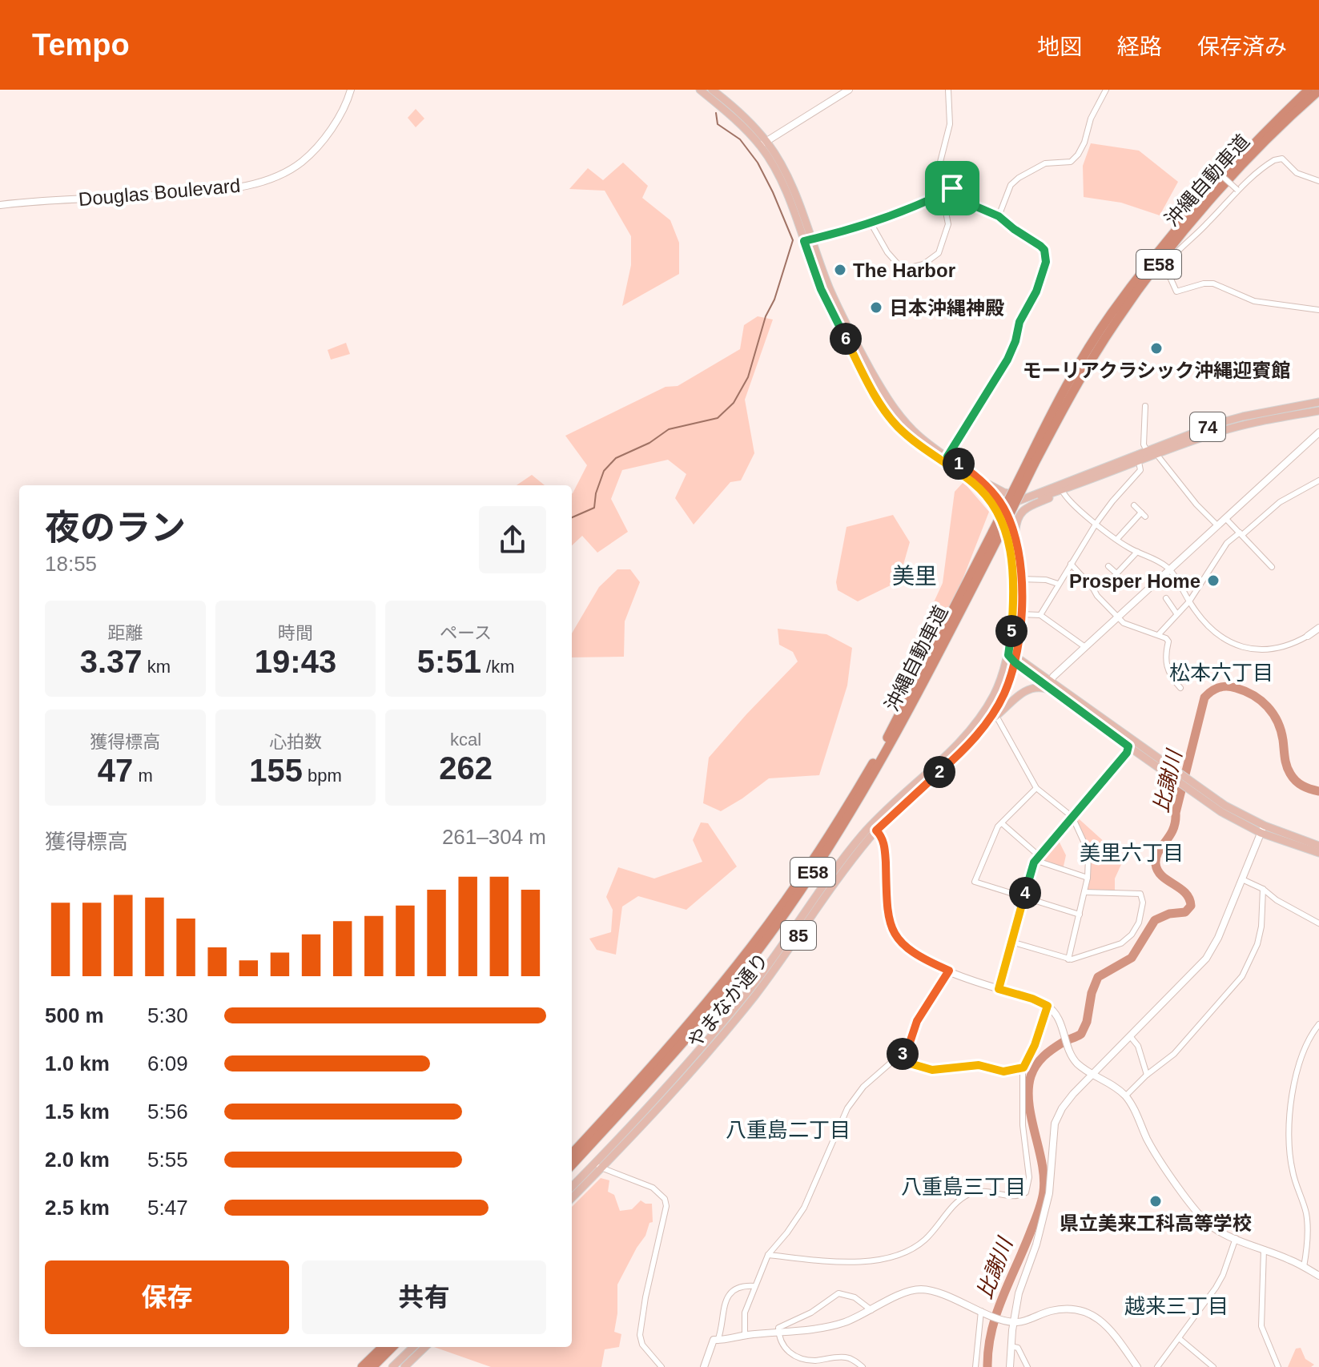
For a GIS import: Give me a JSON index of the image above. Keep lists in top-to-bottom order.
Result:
{
  "streets": {
    "highway": ["沖縄自動車道", "E58"],
    "main road": ["74", "85", "やまなか通り"],
    "street": ["Douglas Boulevard"]
  },
  "crossings": [
    ["74", "やまなか通り"]
  ],
  "districts": [
    "美里",
    "松本六丁目",
    "美里六丁目",
    "八重島二丁目",
    "八重島三丁目",
    "越来三丁目"
  ],
  "water": ["比謝川"],
  "places": [
    "The Harbor",
    "日本沖縄神殿",
    "モーリアクラシック沖縄迎賓館",
    "Prosper Home",
    "県立美来工科高等学校"
  ],
  "page": {
    "header": "Tempo",
    "nav": ["地図", "経路", "保存済み"],
    "pins": [
      "6",
      "1",
      "5",
      "2",
      "4",
      "3"
    ],
    "heading": ["夜のラン", "18:55"],
    "stats": [
      ["距離", "3.37 km"],
      ["時間", "19:43"],
      ["ペース", "5:51 /km"],
      ["獲得標高", "47 m"],
      ["心拍数", "155 bpm"],
      ["kcal", "262"]
    ],
    "chart": ["獲得標高", "261–304 m"],
    "list": [
      {
        "name": "500 m",
        "note": "5:30"
      },
      {
        "name": "1.0 km",
        "note": "6:09"
      },
      {
        "name": "1.5 km",
        "note": "5:56"
      },
      {
        "name": "2.0 km",
        "note": "5:55"
      },
      {
        "name": "2.5 km",
        "note": "5:47"
      }
    ],
    "buttons": ["保存", "共有"]
  }
}
